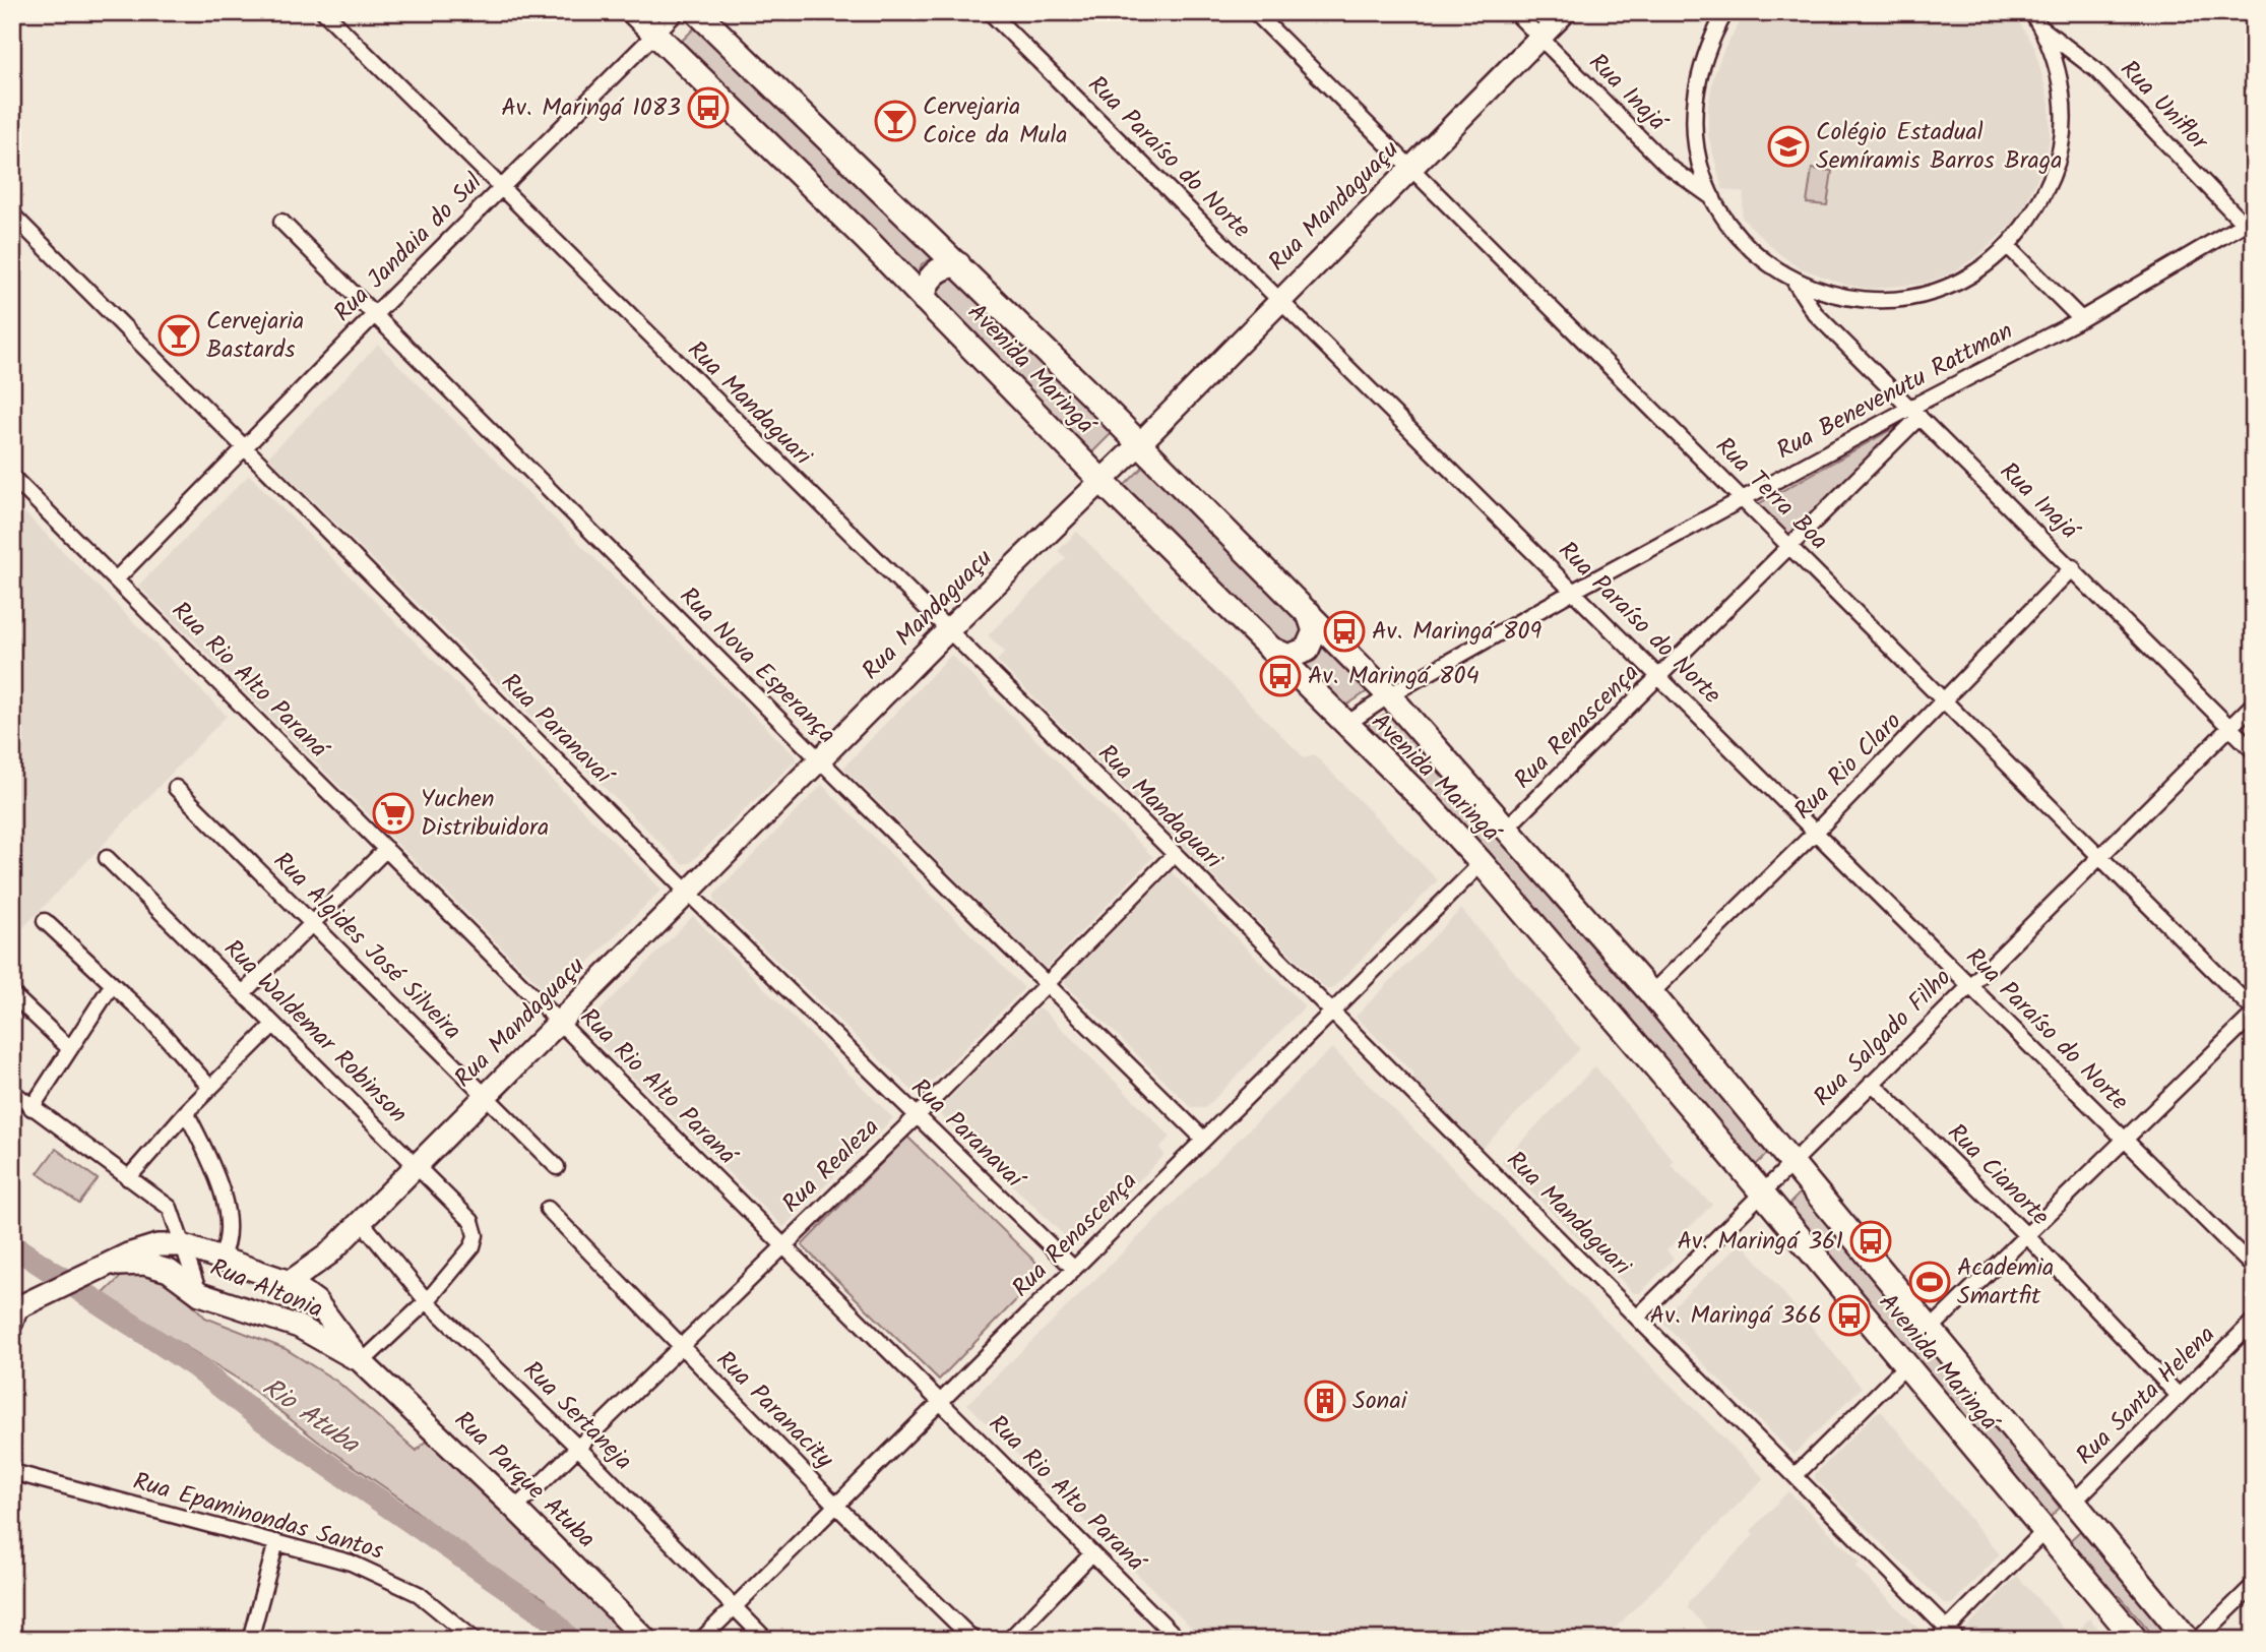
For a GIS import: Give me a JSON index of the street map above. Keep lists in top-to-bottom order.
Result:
{
  "streets": {
    "main road": ["Avenida Maringá"],
    "street": [
      "Rua Inajá",
      "Rua Uniflor",
      "Rua Paraíso do Norte",
      "Rua Mandaguaçu",
      "Rua Jandaia do Sul",
      "Rua Benevenutu Rattman",
      "Rua Mandaguari",
      "Rua Terra Boa",
      "Rua Nova Esperança",
      "Rua Rio Alto Paraná",
      "Rua Renascença",
      "Rua Paranavaí",
      "Rua Rio Claro",
      "Rua Algides José Silveira",
      "Rua Waldemar Robinson",
      "Rua Salgado Filho",
      "Rua Realeza",
      "Rua Cianorte",
      "Rua Altonia",
      "Rua Santa Helena",
      "Rua Paranacity",
      "Rua Sertaneja",
      "Rua Parque Atuba",
      "Rua Epaminondas Santos"
    ]
  },
  "crossings": [
    ["Rua Inajá", "Rua Mandaguaçu"],
    ["Rua Inajá", "Rua Benevenutu Rattman"],
    ["Rua Inajá", "Rua Renascença"],
    ["Rua Inajá", "Rua Rio Claro"],
    ["Rua Inajá", "Rua Salgado Filho"],
    ["Rua Uniflor", "Rua Benevenutu Rattman"],
    ["Rua Paraíso do Norte", "Rua Mandaguaçu"],
    ["Rua Paraíso do Norte", "Rua Benevenutu Rattman"],
    ["Rua Paraíso do Norte", "Rua Renascença"],
    ["Rua Paraíso do Norte", "Rua Rio Claro"],
    ["Rua Paraíso do Norte", "Rua Salgado Filho"],
    ["Rua Mandaguaçu", "Avenida Maringá"],
    ["Rua Mandaguaçu", "Rua Mandaguari"],
    ["Rua Mandaguaçu", "Rua Terra Boa"],
    ["Rua Mandaguaçu", "Rua Nova Esperança"],
    ["Rua Mandaguaçu", "Rua Rio Alto Paraná"],
    ["Rua Mandaguaçu", "Rua Paranavaí"],
    ["Rua Mandaguaçu", "Rua Algides José Silveira"],
    ["Rua Mandaguaçu", "Rua Waldemar Robinson"],
    ["Rua Mandaguaçu", "Rua Altonia"],
    ["Rua Mandaguaçu", "Rua Sertaneja"],
    ["Rua Jandaia do Sul", "Avenida Maringá"],
    ["Rua Jandaia do Sul", "Rua Mandaguari"],
    ["Rua Jandaia do Sul", "Rua Nova Esperança"],
    ["Rua Jandaia do Sul", "Rua Rio Alto Paraná"],
    ["Rua Jandaia do Sul", "Rua Paranavaí"],
    ["Avenida Maringá", "Rua Benevenutu Rattman"],
    ["Avenida Maringá", "Rua Renascença"],
    ["Avenida Maringá", "Rua Rio Claro"],
    ["Avenida Maringá", "Rua Salgado Filho"],
    ["Avenida Maringá", "Rua Santa Helena"],
    ["Rua Benevenutu Rattman", "Rua Terra Boa"],
    ["Rua Benevenutu Rattman", "Rua Renascença"],
    ["Rua Mandaguari", "Rua Renascença"],
    ["Rua Mandaguari", "Rua Salgado Filho"],
    ["Rua Mandaguari", "Rua Realeza"],
    ["Rua Terra Boa", "Rua Renascença"],
    ["Rua Terra Boa", "Rua Rio Claro"],
    ["Rua Terra Boa", "Rua Salgado Filho"],
    ["Rua Nova Esperança", "Rua Renascença"],
    ["Rua Nova Esperança", "Rua Realeza"],
    ["Rua Rio Alto Paraná", "Rua Renascença"],
    ["Rua Rio Alto Paraná", "Rua Realeza"],
    ["Rua Renascença", "Rua Paranavaí"],
    ["Rua Renascença", "Rua Paranacity"],
    ["Rua Renascença", "Rua Sertaneja"],
    ["Rua Paranavaí", "Rua Realeza"],
    ["Rua Waldemar Robinson", "Rua Sertaneja"],
    ["Rua Salgado Filho", "Rua Cianorte"],
    ["Rua Realeza", "Rua Paranacity"],
    ["Rua Realeza", "Rua Sertaneja"],
    ["Rua Realeza", "Rua Parque Atuba"],
    ["Rua Cianorte", "Rua Santa Helena"],
    ["Rua Altonia", "Rua Parque Atuba"]
  ],
  "water": ["Rio Atuba"],
  "places": {
    "bus stop": [
      "Av. Maringá 1083",
      "Av. Maringá 809",
      "Av. Maringá 804",
      "Av. Maringá 361",
      "Av. Maringá 366"
    ],
    "bar": ["Cervejaria Coice da Mula", "Cervejaria Bastards"],
    "school or university": ["Colégio Estadual Semíramis Barros Braga"],
    "supermarket": ["Yuchen Distribuidora"],
    "sports": ["Academia Smartfit"],
    "building": ["Sonai"]
  }
}
